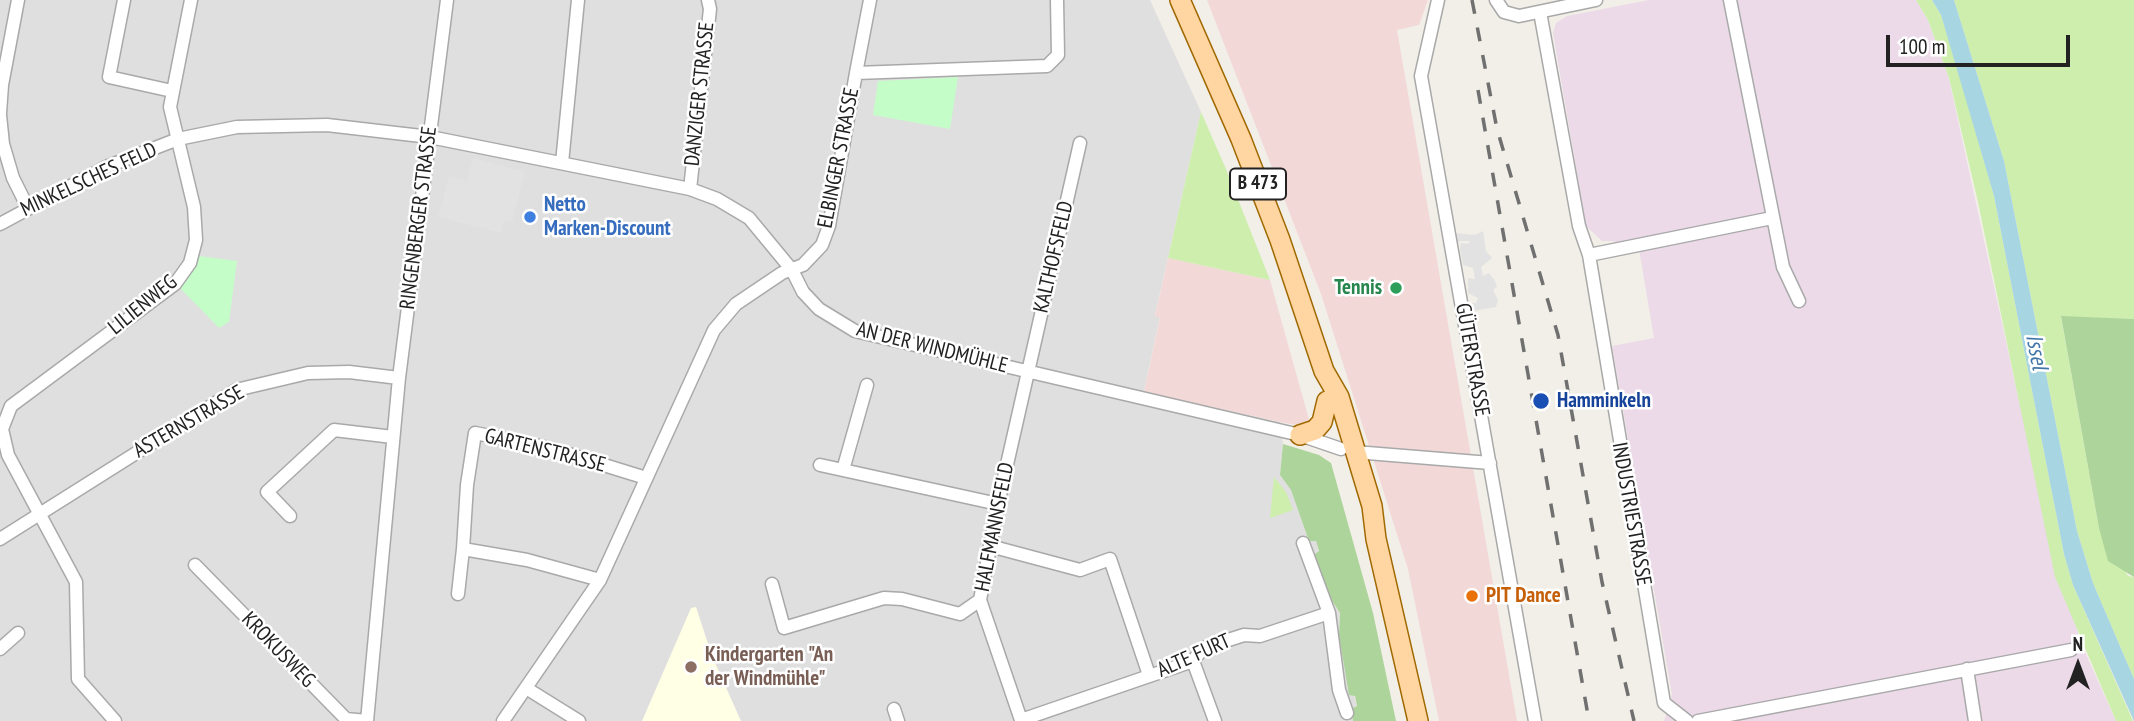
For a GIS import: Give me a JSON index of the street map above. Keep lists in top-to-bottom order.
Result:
{
  "streets": {
    "main road": ["B 473"],
    "street": [
      "DANZIGER STRASSE",
      "ELBINGER STRASSE",
      "MINKELSCHES FELD",
      "RINGENBERGER STRASSE",
      "KALTHOFSFELD",
      "LILIENWEG",
      "AN DER WINDMÜHLE",
      "GÜTERSTRASSE",
      "ASTERNSTRASSE",
      "GARTENSTRASSE",
      "INDUSTRIESTRASSE",
      "HALFMANNSFELD",
      "KROKUSWEG",
      "ALTE FURT"
    ]
  },
  "crossings": [
    ["DANZIGER STRASSE", "ELBINGER STRASSE"],
    ["DANZIGER STRASSE", "MINKELSCHES FELD"],
    ["DANZIGER STRASSE", "RINGENBERGER STRASSE"],
    ["DANZIGER STRASSE", "AN DER WINDMÜHLE"],
    ["ELBINGER STRASSE", "AN DER WINDMÜHLE"],
    ["MINKELSCHES FELD", "RINGENBERGER STRASSE"],
    ["MINKELSCHES FELD", "LILIENWEG"],
    ["B 473", "AN DER WINDMÜHLE"],
    ["RINGENBERGER STRASSE", "ASTERNSTRASSE"],
    ["RINGENBERGER STRASSE", "KROKUSWEG"],
    ["KALTHOFSFELD", "AN DER WINDMÜHLE"],
    ["KALTHOFSFELD", "HALFMANNSFELD"],
    ["AN DER WINDMÜHLE", "GÜTERSTRASSE"],
    ["AN DER WINDMÜHLE", "HALFMANNSFELD"],
    ["HALFMANNSFELD", "ALTE FURT"]
  ],
  "water": ["Issel"],
  "places": [
    "Netto Marken-Discount",
    "Tennis",
    "Hamminkeln",
    "PIT Dance",
    "Kindergarten \"An der Windmühle\""
  ],
  "scale_bar": "100 m",
  "north": "top"
}
